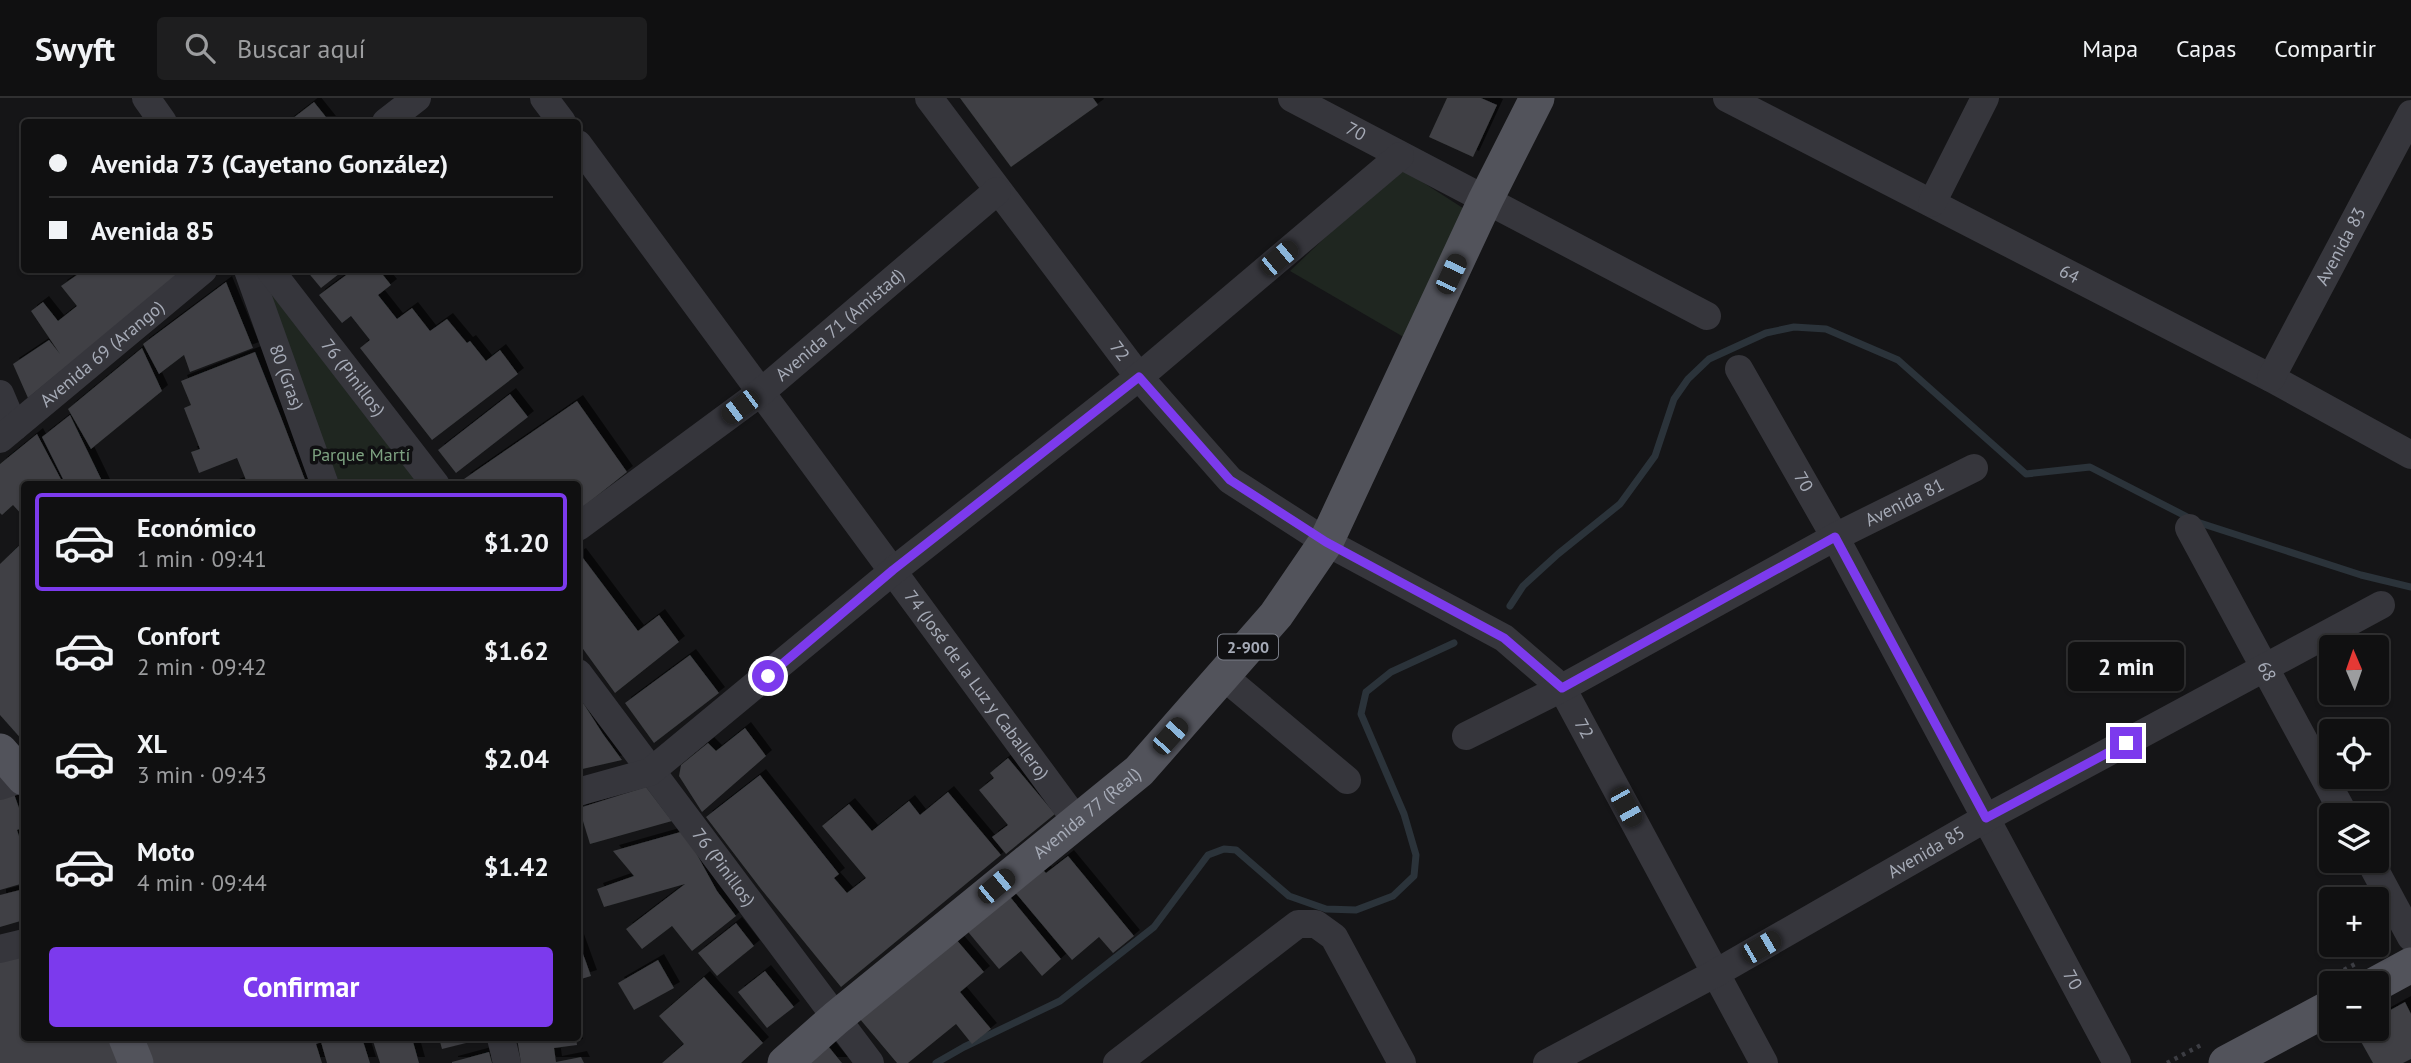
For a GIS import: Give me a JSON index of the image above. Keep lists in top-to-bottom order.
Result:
{
  "streets": {
    "main road": ["2-900", "Avenida 77 (Real)"],
    "street": [
      "70",
      "Avenida 83",
      "64",
      "Avenida 71 (Amistad)",
      "72",
      "Avenida 69 (Arango)",
      "80 (Gras)",
      "76 (Pinillos)",
      "Avenida 81",
      "68",
      "74 (José de la Luz y Caballero)",
      "Avenida 85"
    ]
  },
  "crossings": [
    ["70", "Avenida 81"],
    ["70", "Avenida 77 (Real)"],
    ["70", "Avenida 85"],
    ["Avenida 83", "64"],
    ["Avenida 71 (Amistad)", "72"],
    ["Avenida 71 (Amistad)", "74 (José de la Luz y Caballero)"],
    ["72", "Avenida 81"],
    ["72", "Avenida 77 (Real)"],
    ["72", "Avenida 85"],
    ["76 (Pinillos)", "Avenida 77 (Real)"],
    ["68", "Avenida 85"],
    ["74 (José de la Luz y Caballero)", "Avenida 77 (Real)"]
  ],
  "parks": ["Parque Martí"],
  "north": "top",
  "page": {
    "header": "Swyft",
    "search": "Buscar aquí",
    "nav": ["Mapa", "Capas", "Compartir"],
    "banner": ["Avenida 73 (Cayetano González)", "Avenida 85"],
    "list": [
      {
        "name": "Económico",
        "note": "1 min · 09:41",
        "value": "$1.20"
      },
      {
        "name": "Confort",
        "note": "2 min · 09:42",
        "value": "$1.62"
      },
      {
        "name": "XL",
        "note": "3 min · 09:43",
        "value": "$2.04"
      },
      {
        "name": "Moto",
        "note": "4 min · 09:44",
        "value": "$1.42"
      }
    ],
    "map_buttons": ["+", "−"],
    "bubble": "2 min",
    "buttons": "Confirmar"
  }
}
